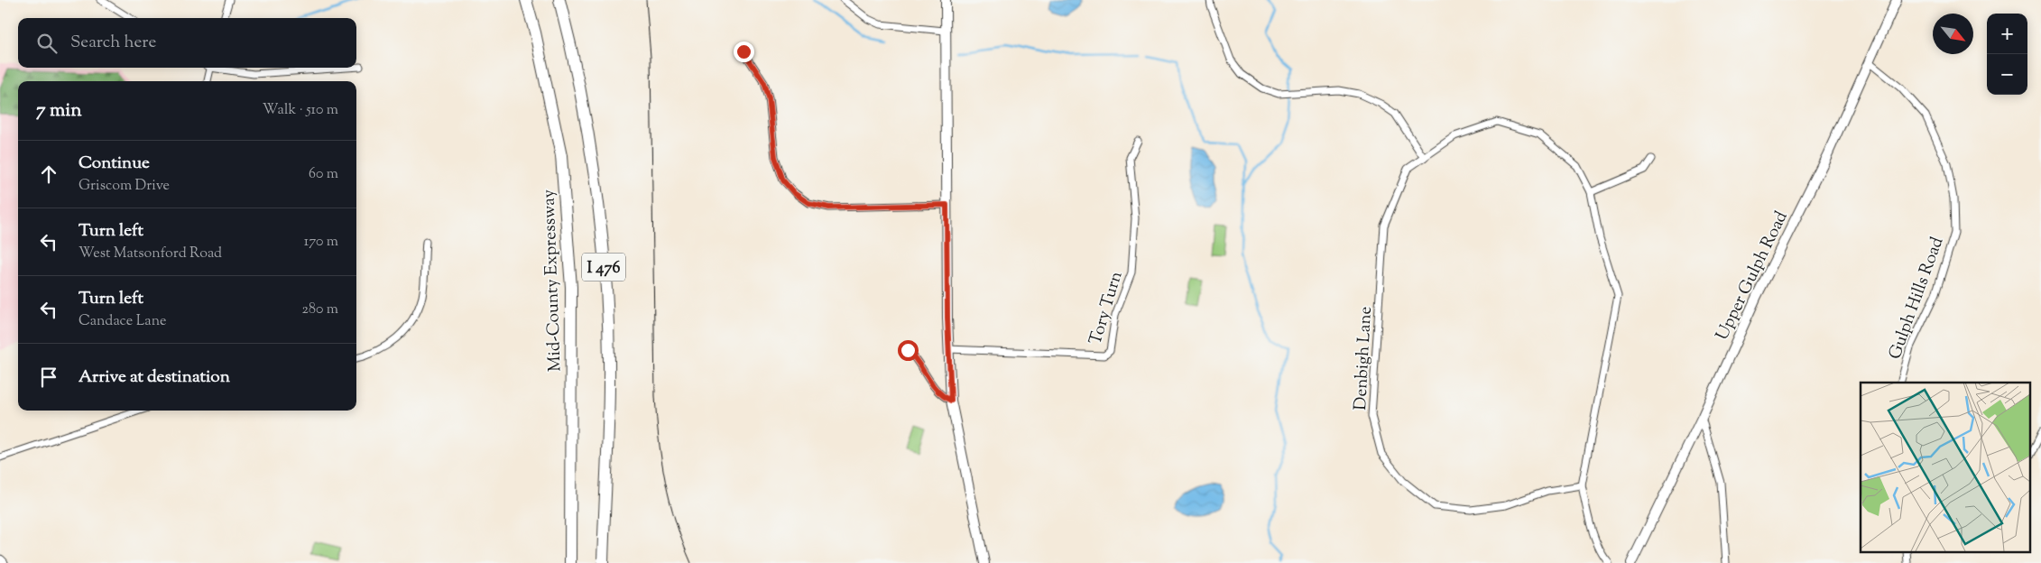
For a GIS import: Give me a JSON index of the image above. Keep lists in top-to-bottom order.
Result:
{
  "streets": {
    "highway": ["I 476", "Mid-County Expressway"],
    "street": [
      "Upper Gulph Road",
      "Gulph Hills Road",
      "Tory Turn",
      "Denbigh Lane"
    ]
  },
  "crossings": [
    ["Upper Gulph Road", "Gulph Hills Road"]
  ],
  "north": "bottom right",
  "page": {
    "map_buttons": ["+", "−"],
    "search": "Search here",
    "heading": ["7 min", "Walk · 510 m"],
    "list": [
      ["Continue", "Griscom Drive", "60 m"],
      ["Turn left", "West Matsonford Road", "170 m"],
      ["Turn left", "Candace Lane", "280 m"],
      "Arrive at destination"
    ]
  }
}
